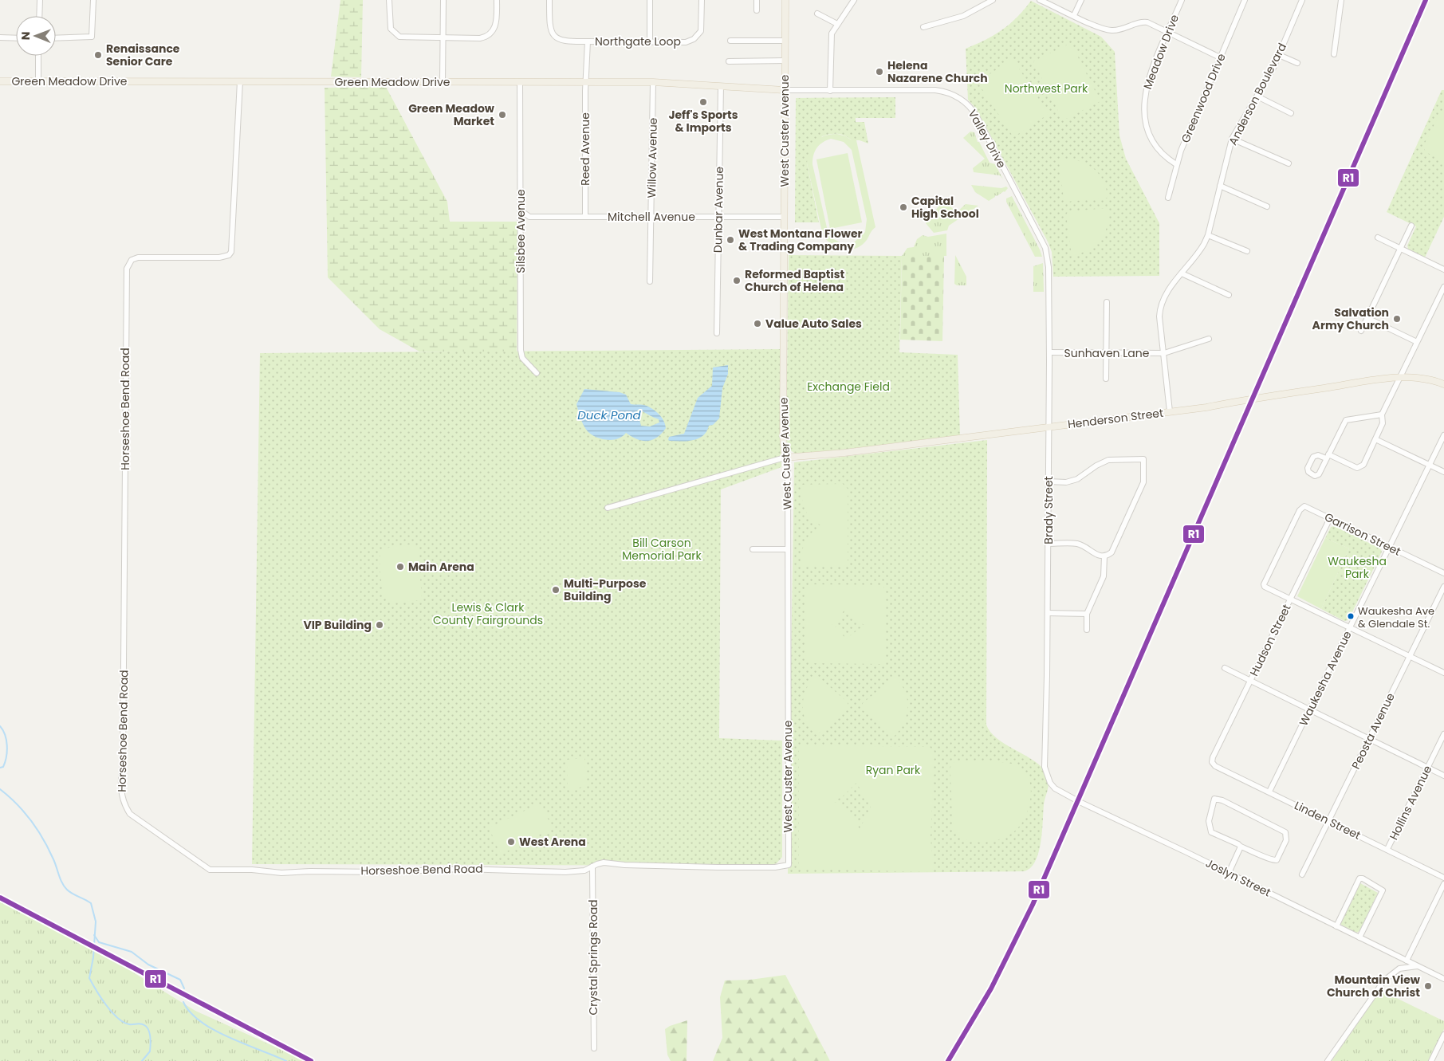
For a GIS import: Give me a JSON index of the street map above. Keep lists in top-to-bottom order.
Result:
{
  "streets": {
    "main road": ["Green Meadow Drive", "West Custer Avenue", "Henderson Street"],
    "street": [
      "Northgate Loop",
      "Meadow Drive",
      "Anderson Boulevard",
      "Greenwood Drive",
      "Valley Drive",
      "Reed Avenue",
      "Willow Avenue",
      "Dunbar Avenue",
      "Mitchell Avenue",
      "Silsbee Avenue",
      "Sunhaven Lane",
      "Horseshoe Bend Road",
      "Brady Street",
      "Garrison Street",
      "Hudson Street",
      "Waukesha Avenue",
      "Peosta Avenue",
      "Hollins Avenue",
      "Linden Street",
      "Joslyn Street",
      "Crystal Springs Road"
    ]
  },
  "crossings": [
    ["Northgate Loop", "Reed Avenue"],
    ["Meadow Drive", "Greenwood Drive"],
    ["Green Meadow Drive", "West Custer Avenue"],
    ["Green Meadow Drive", "Valley Drive"],
    ["Green Meadow Drive", "Reed Avenue"],
    ["Green Meadow Drive", "Willow Avenue"],
    ["Green Meadow Drive", "Dunbar Avenue"],
    ["Green Meadow Drive", "Silsbee Avenue"],
    ["Green Meadow Drive", "Horseshoe Bend Road"],
    ["Anderson Boulevard", "Sunhaven Lane"],
    ["Anderson Boulevard", "Henderson Street"],
    ["West Custer Avenue", "Valley Drive"],
    ["West Custer Avenue", "Mitchell Avenue"],
    ["West Custer Avenue", "Horseshoe Bend Road"],
    ["West Custer Avenue", "Henderson Street"],
    ["Valley Drive", "Brady Street"],
    ["Reed Avenue", "Mitchell Avenue"],
    ["Willow Avenue", "Mitchell Avenue"],
    ["Dunbar Avenue", "Mitchell Avenue"],
    ["Mitchell Avenue", "Silsbee Avenue"],
    ["Sunhaven Lane", "Brady Street"],
    ["Horseshoe Bend Road", "Crystal Springs Road"],
    ["Henderson Street", "Brady Street"],
    ["Brady Street", "Joslyn Street"],
    ["Garrison Street", "Hudson Street"],
    ["Garrison Street", "Waukesha Avenue"],
    ["Hudson Street", "Linden Street"],
    ["Waukesha Avenue", "Linden Street"],
    ["Peosta Avenue", "Linden Street"],
    ["Hollins Avenue", "Linden Street"]
  ],
  "water": ["Duck Pond"],
  "parks": [
    "Northwest Park",
    "Exchange Field",
    "Bill Carson Memorial Park",
    "Waukesha Park",
    "Lewis & Clark County Fairgrounds",
    "Ryan Park"
  ],
  "places": [
    "Renaissance Senior Care",
    "Helena Nazarene Church",
    "Jeff's Sports & Imports",
    "Green Meadow Market",
    "Capital High School",
    "West Montana Flower & Trading Company",
    "Reformed Baptist Church of Helena",
    "Salvation Army Church",
    "Value Auto Sales",
    "Main Arena",
    "Multi-Purpose Building",
    "Waukesha Ave & Glendale St.",
    "VIP Building",
    "West Arena",
    "Mountain View Church of Christ"
  ],
  "lines": ["transit line R1"],
  "north": "left"
}
